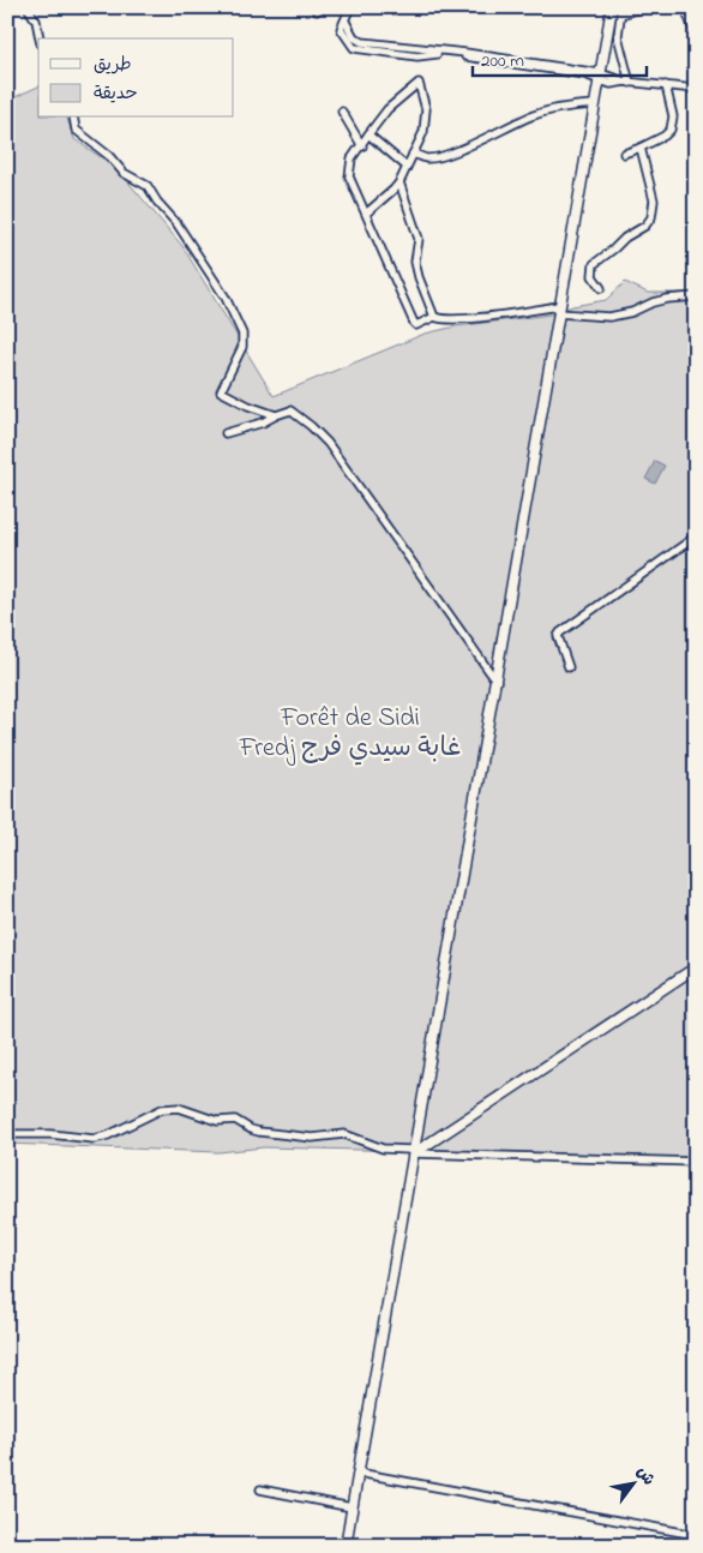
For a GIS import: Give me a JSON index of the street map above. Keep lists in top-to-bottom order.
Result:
{
  "parks": ["Forêt de Sidi Fredj غابة سيدي فرج"],
  "legend": ["طريق", "حديقة"],
  "scale_bar": "200 m",
  "north": "top right"
}
